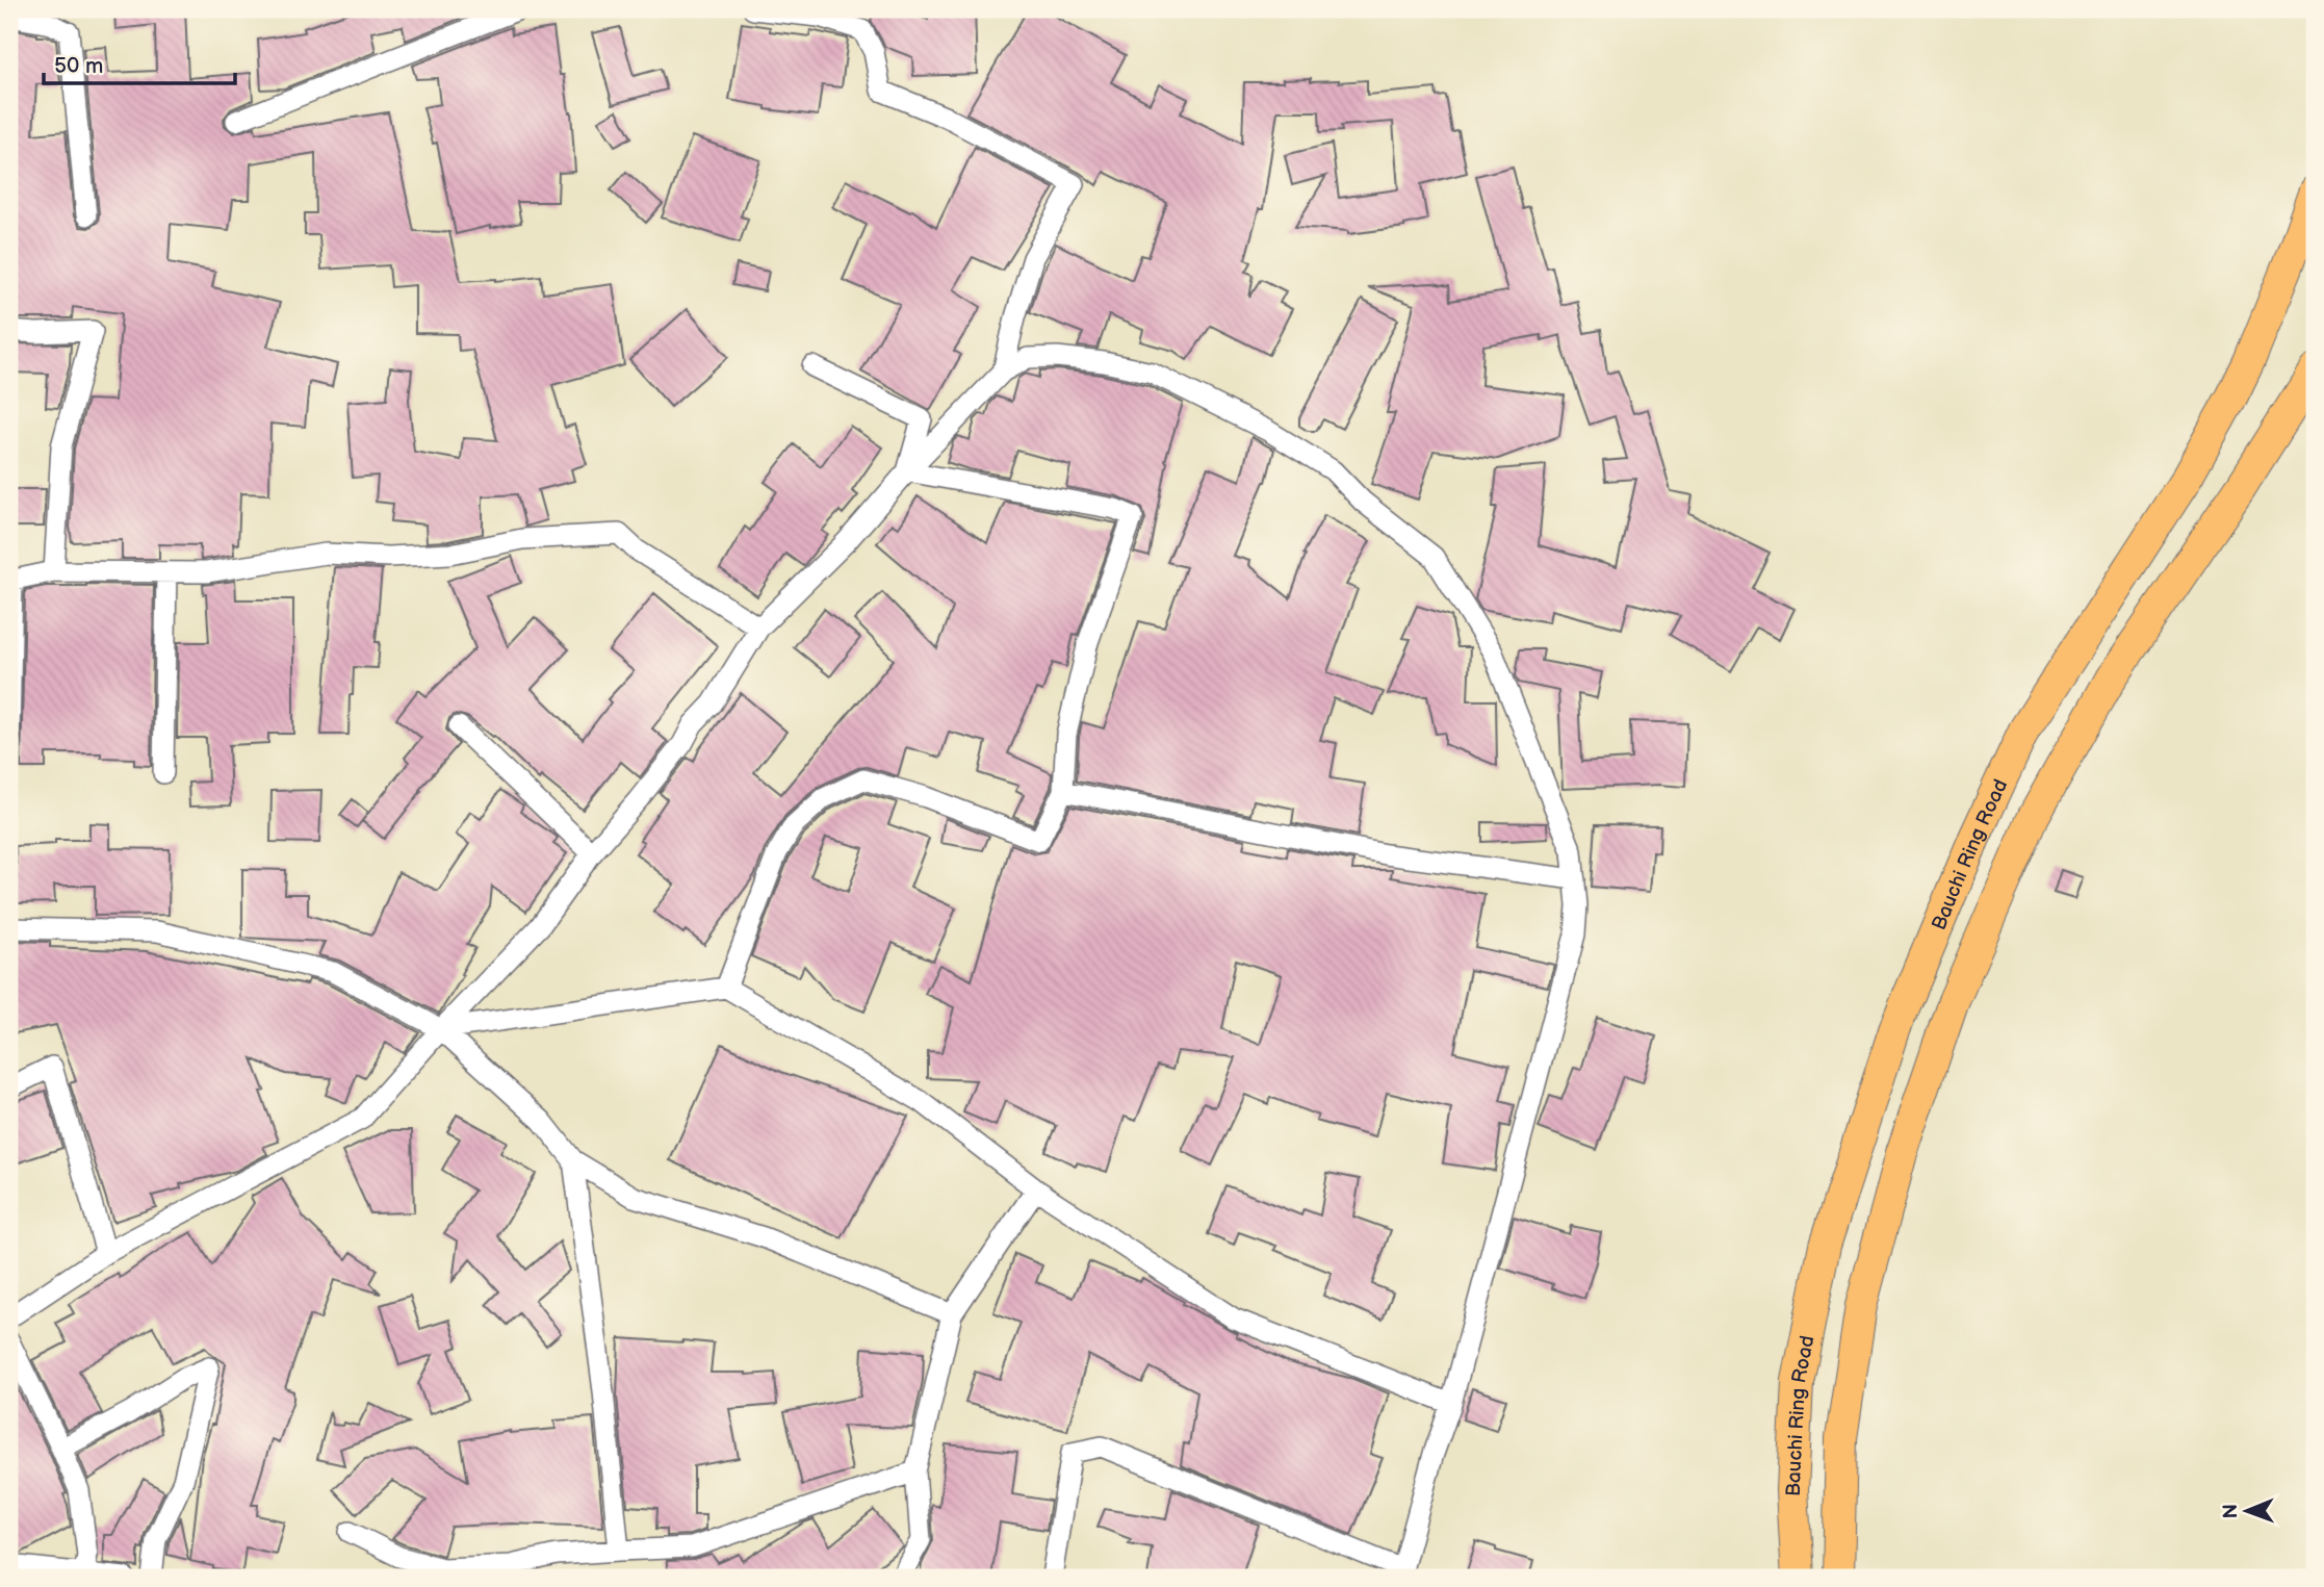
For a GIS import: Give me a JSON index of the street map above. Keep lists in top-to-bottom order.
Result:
{
  "streets": {
    "main road": ["Bauchi Ring Road"]
  },
  "scale_bar": "50 m",
  "north": "left"
}
